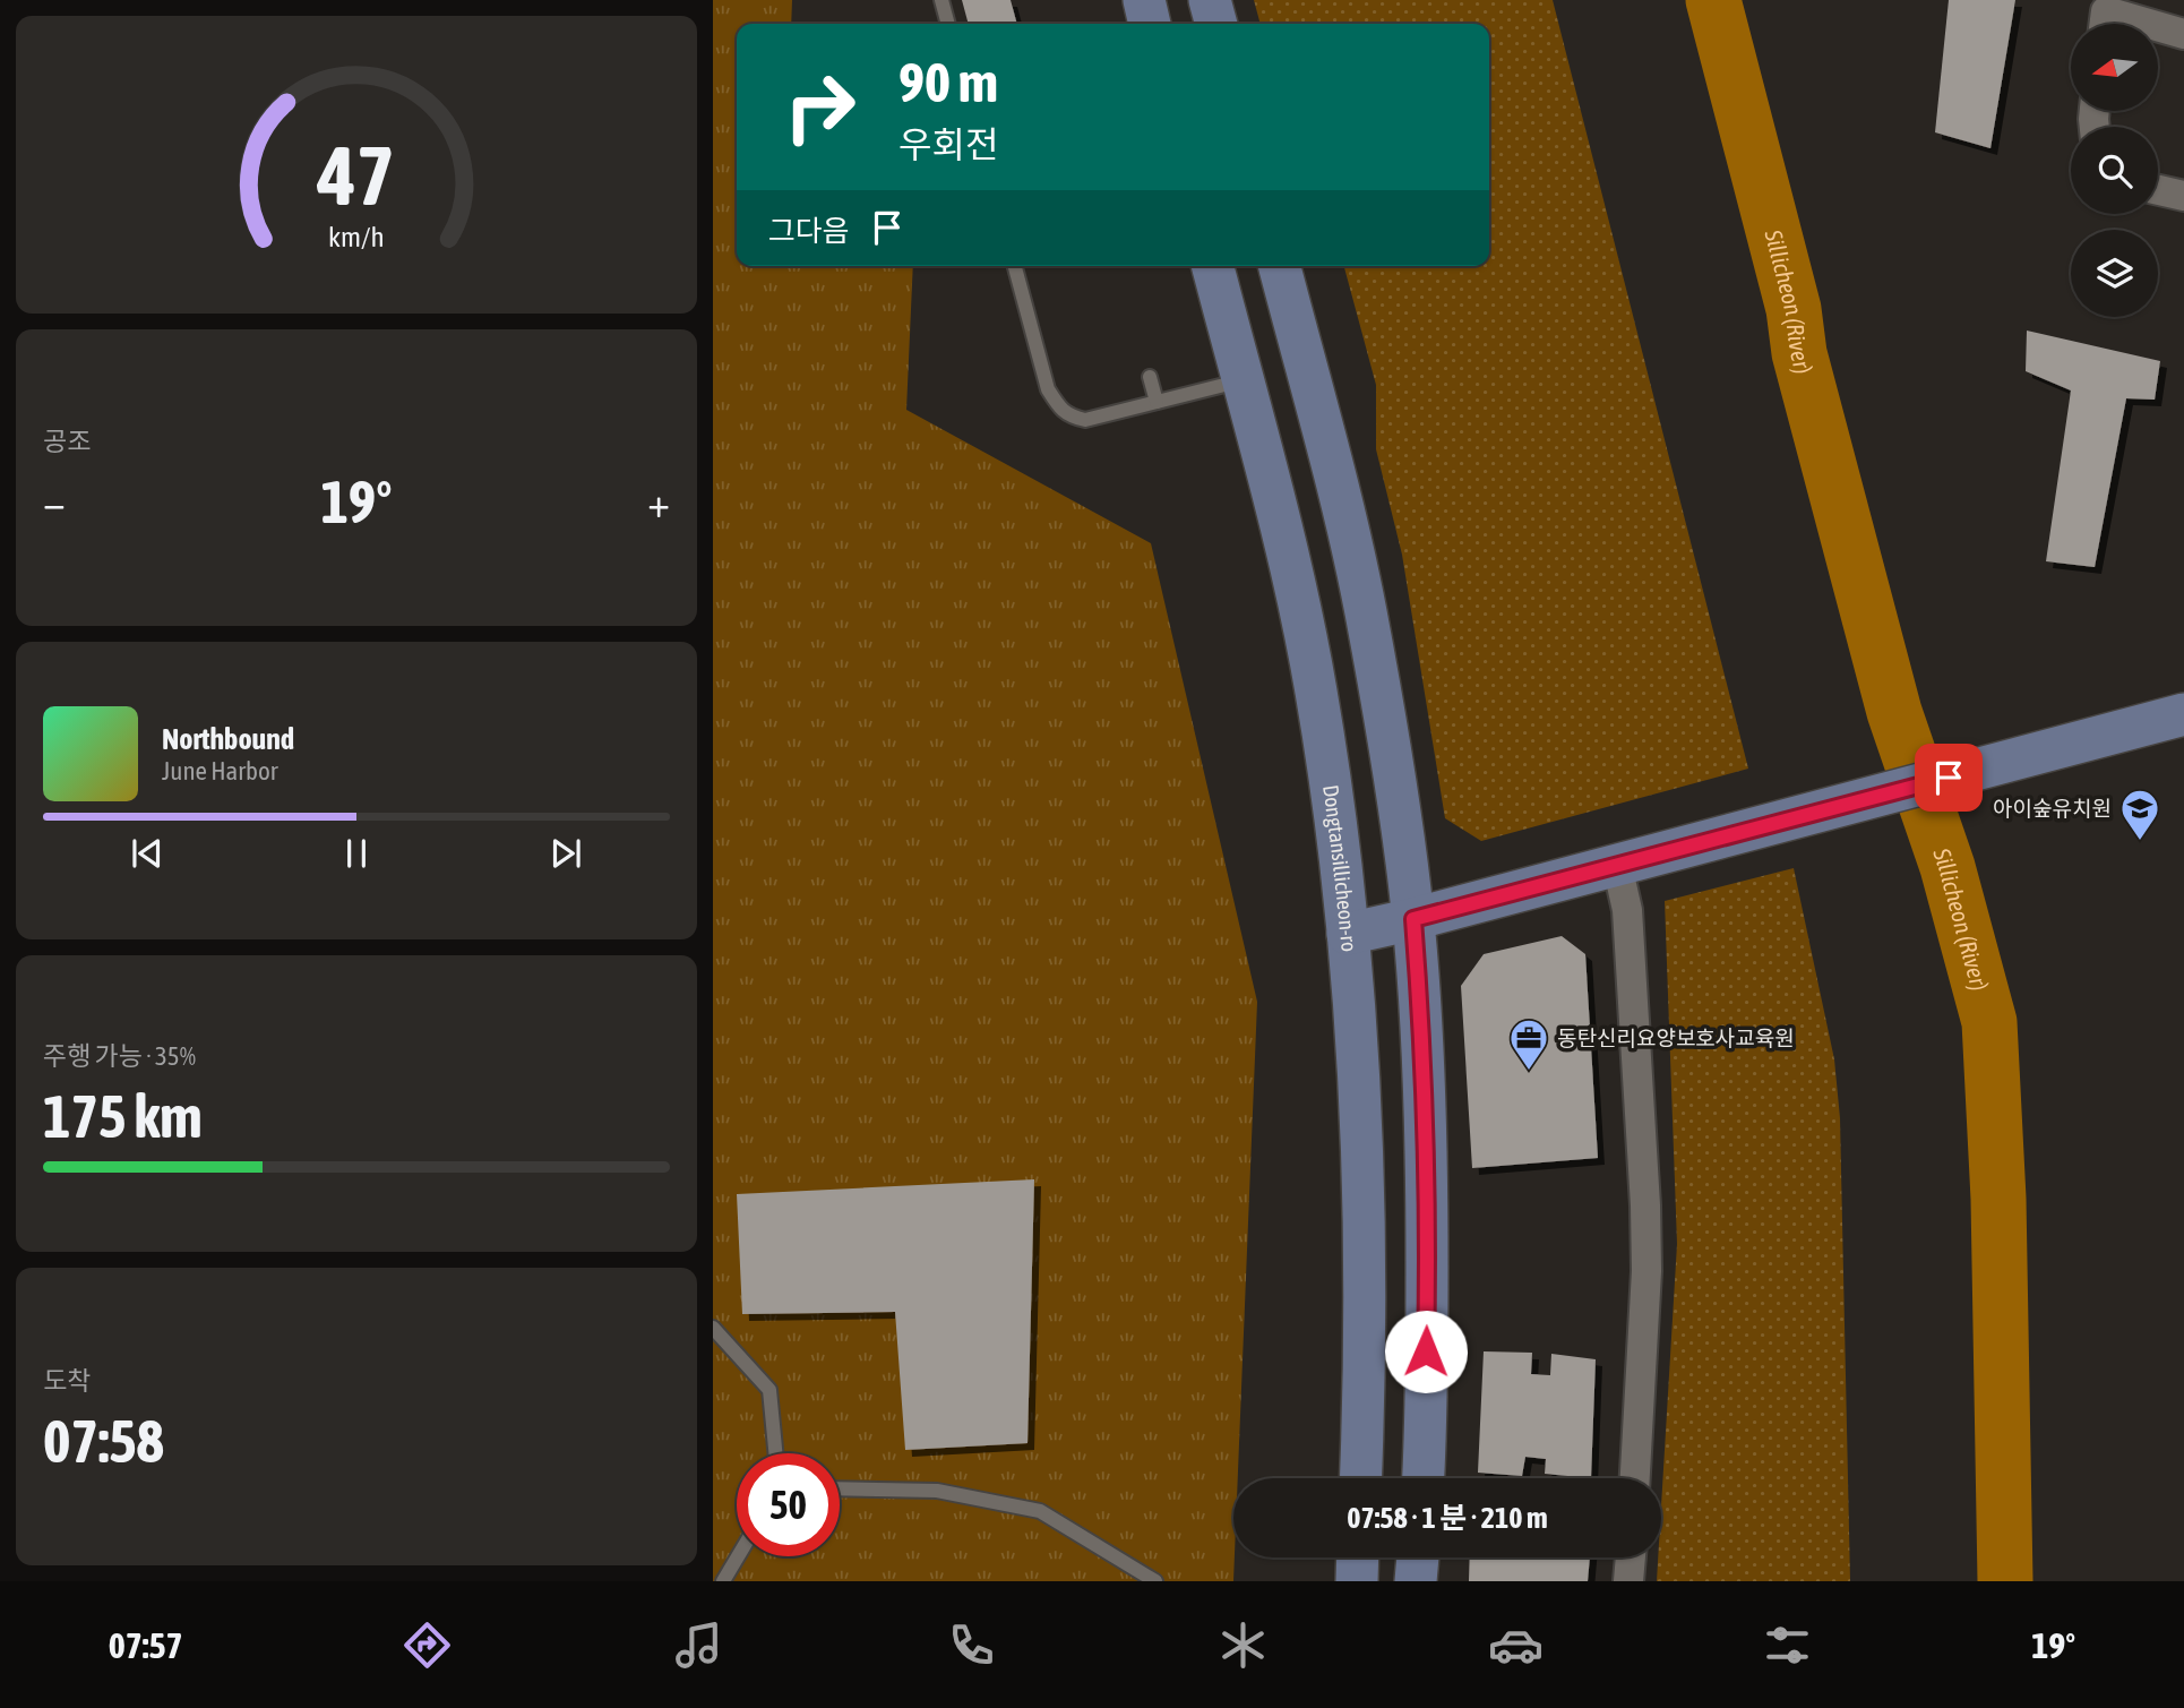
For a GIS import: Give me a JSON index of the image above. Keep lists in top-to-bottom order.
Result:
{
  "streets": {
    "main road": ["Dongtansillicheon-ro"]
  },
  "water": ["Sillicheon (River)"],
  "places": {
    "school or university": ["아이숲유치원"],
    "office": ["동탄신리요양보호사교육원"]
  },
  "north": "left",
  "page": {
    "turn": ["90 m", "우회전"],
    "then": "그다음",
    "tile": [
      "공조",
      ["주행 가능 · 35%", "175 km"],
      ["도착", "07:58"]
    ],
    "heat": ["−", "19°", "+"],
    "song": ["Northbound", "June Harbor"],
    "limit": "50",
    "trip": "07:58 · 1 분 · 210 m",
    "tabs": ["07:57", "19°"],
    "gauge": ["47", "km/h"]
  }
}
